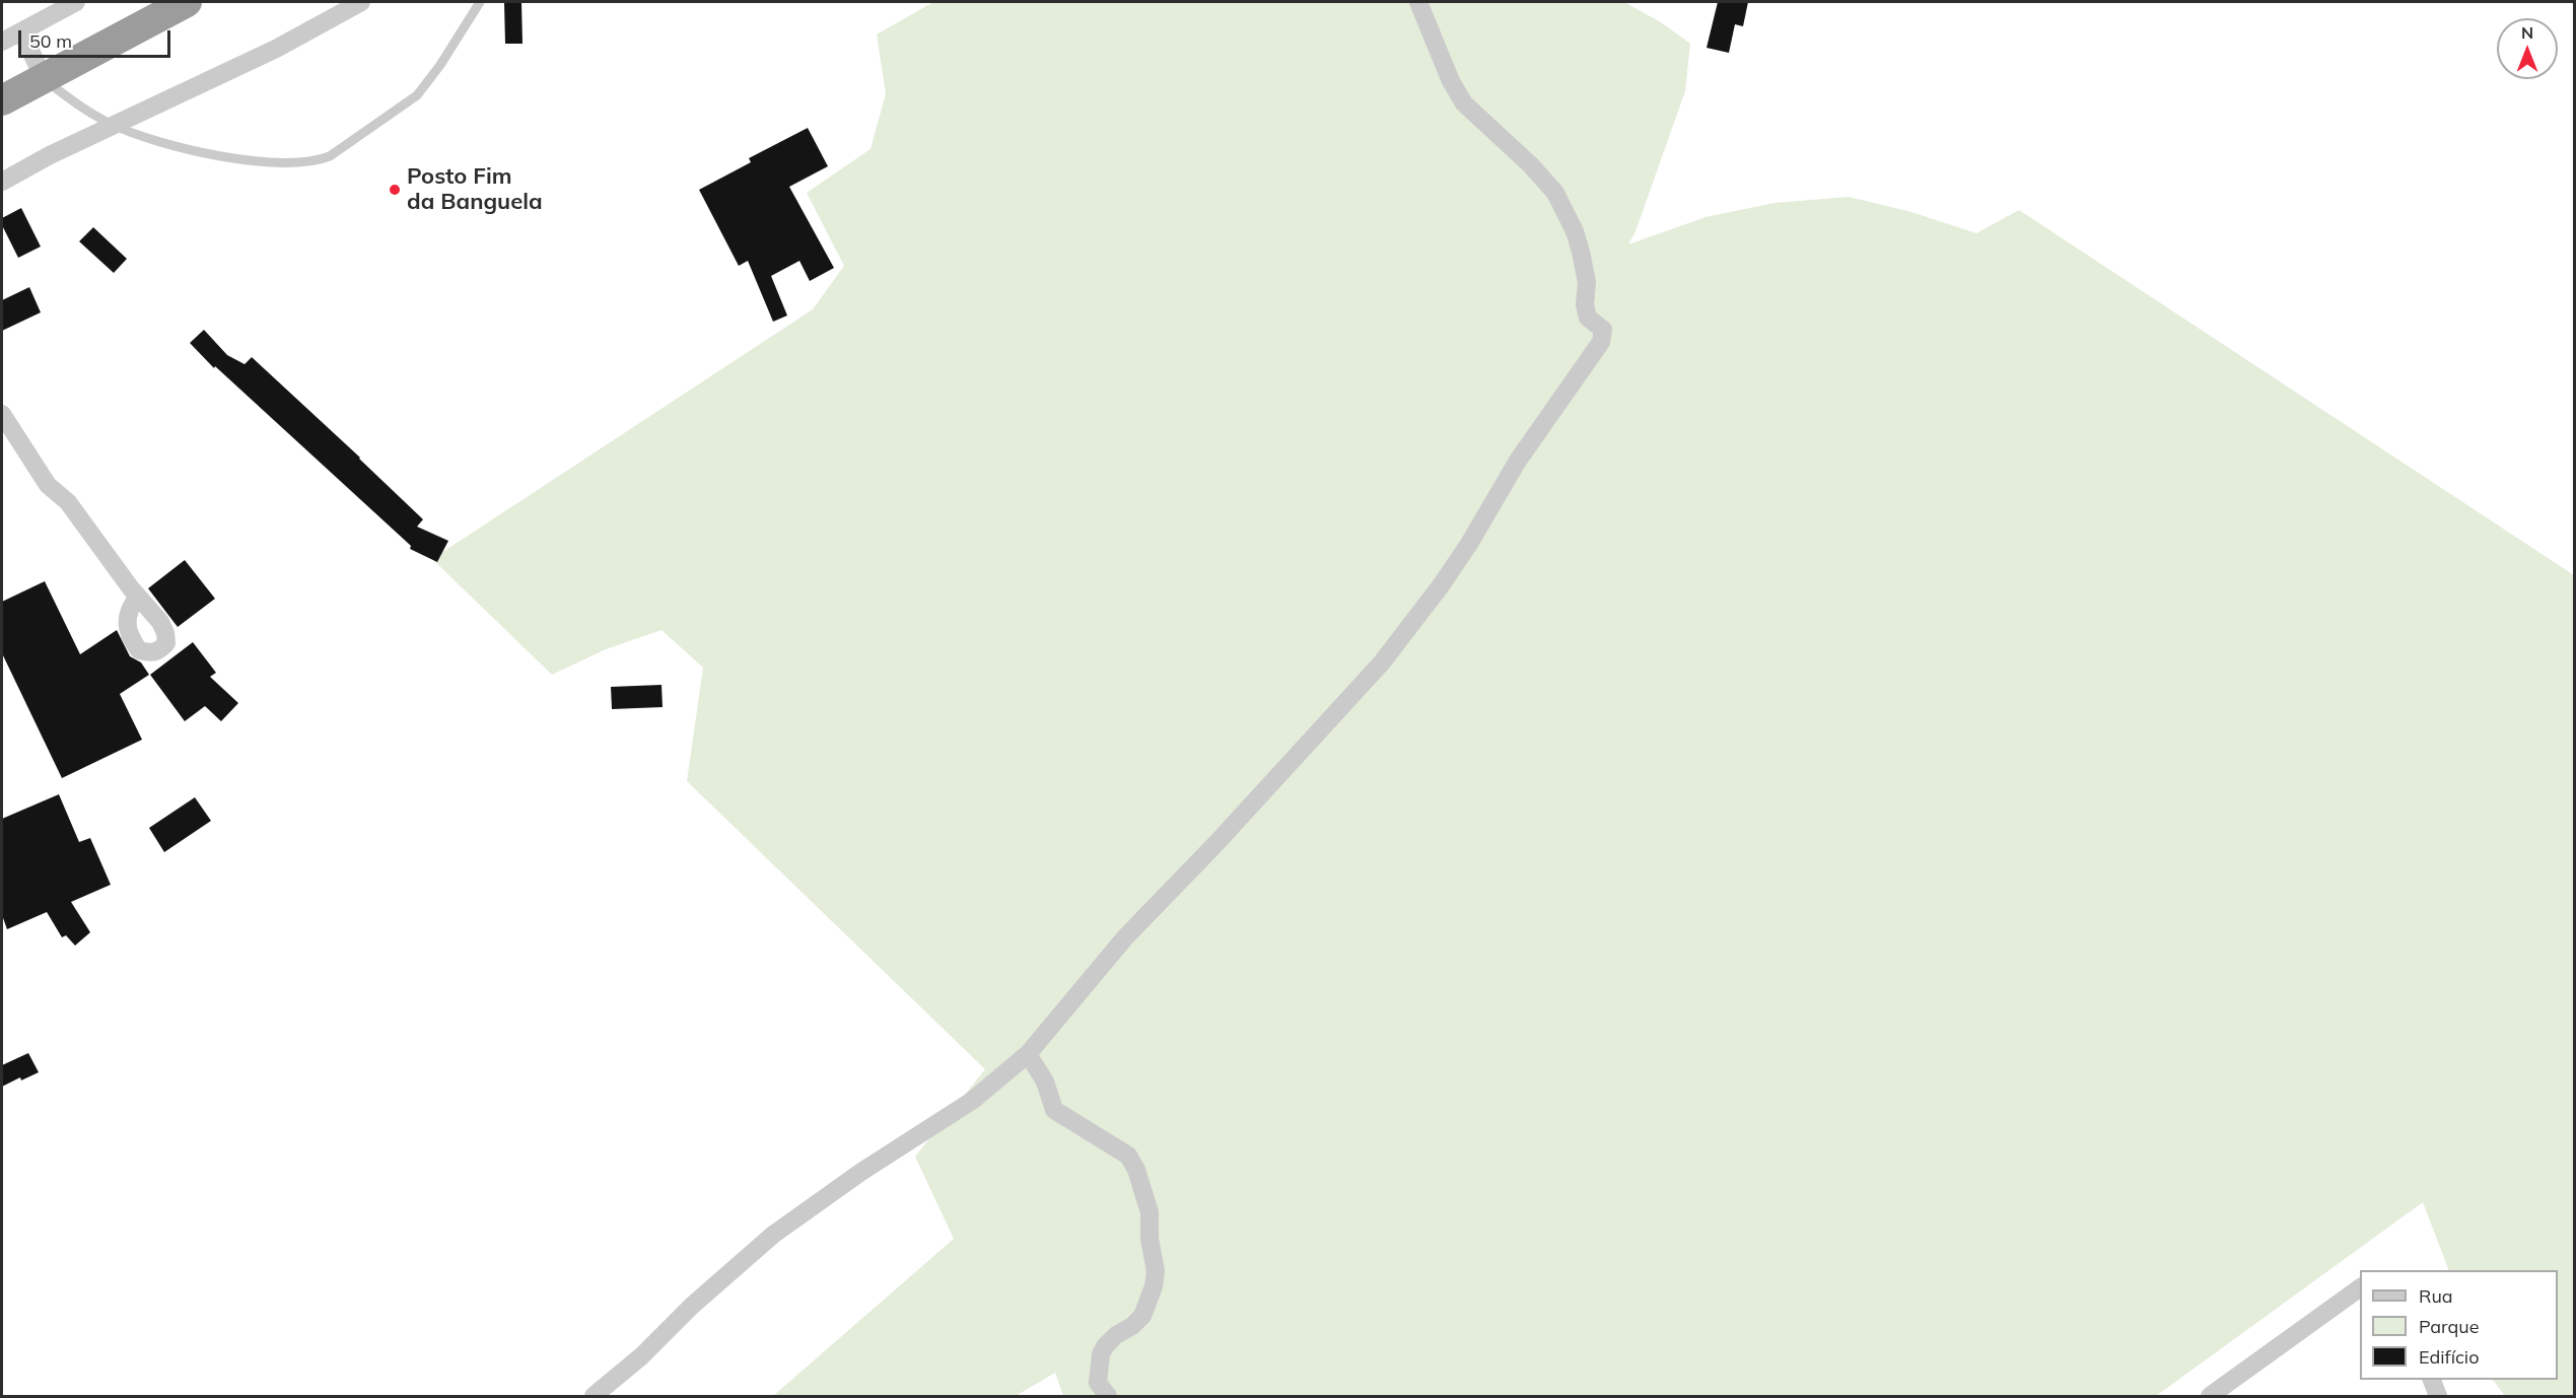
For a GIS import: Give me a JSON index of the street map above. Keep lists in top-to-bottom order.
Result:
{
  "places": ["Posto Fim da Banguela"],
  "legend": ["Rua", "Parque", "Edifício"],
  "scale_bar": "50 m",
  "north": "top"
}
